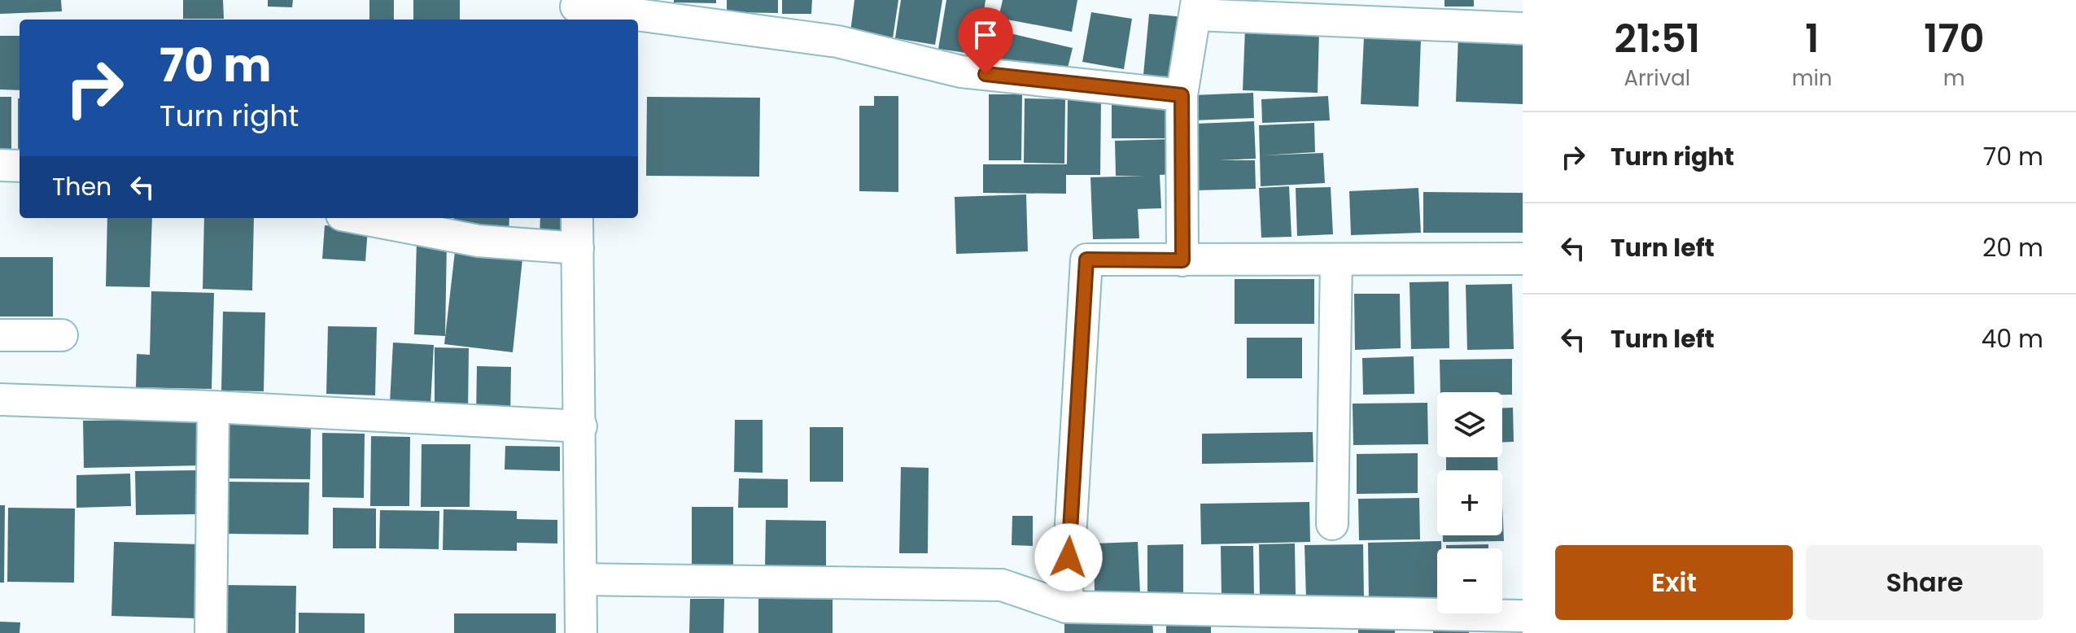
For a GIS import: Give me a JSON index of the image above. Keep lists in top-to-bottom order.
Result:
{
  "page": {
    "eta": [
      "21:51",
      "Arrival",
      "1",
      "min",
      "170",
      "m"
    ],
    "turn": ["70 m", "Turn right"],
    "list": [
      {
        "name": "Turn right",
        "value": "70 m"
      },
      {
        "name": "Turn left",
        "value": "20 m"
      },
      {
        "name": "Turn left",
        "value": "40 m"
      }
    ],
    "then": "Then",
    "map_buttons": ["+", "−"],
    "buttons": ["Exit", "Share"]
  }
}
